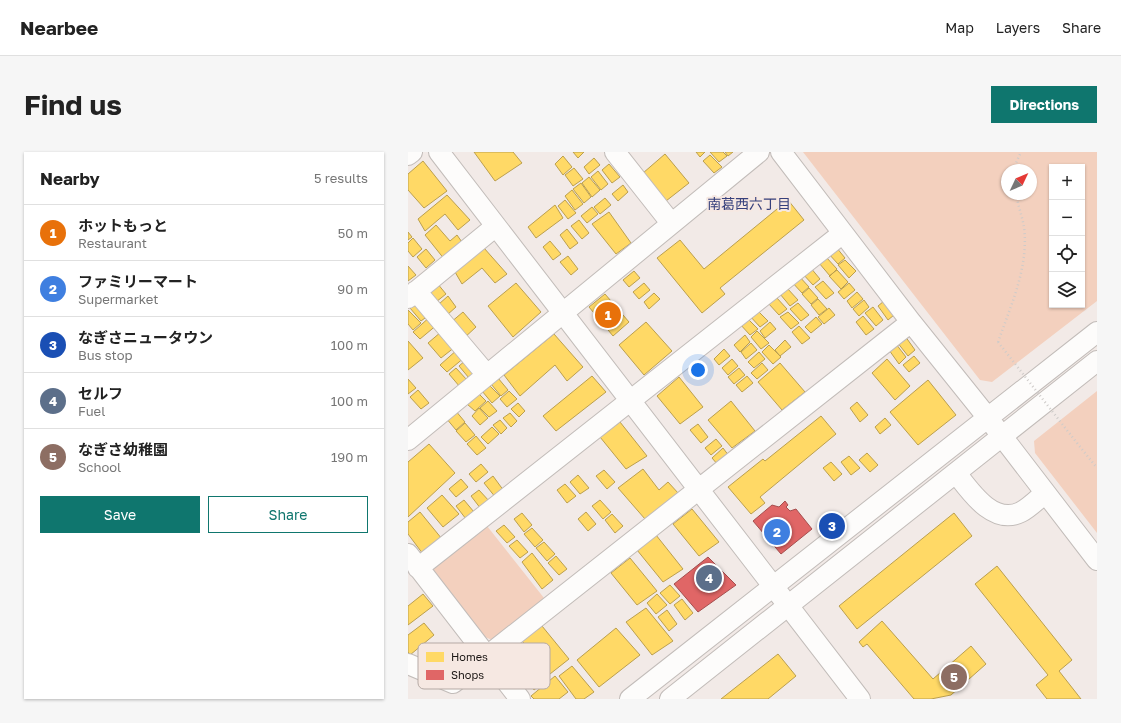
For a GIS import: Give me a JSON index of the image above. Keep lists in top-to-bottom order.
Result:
{
  "districts": ["南葛西六丁目"],
  "legend": ["Homes", "Shops"],
  "north": "top right",
  "page": {
    "header": "Nearbee",
    "nav": ["Map", "Layers", "Share"],
    "buttons": [
      "Directions",
      ["Save", "Share"]
    ],
    "title": "Find us",
    "heading": ["Nearby", "5 results"],
    "map_buttons": ["+", "−"],
    "list": [
      {
        "mark": "1",
        "name": "ホットもっと",
        "note": "Restaurant",
        "value": "50 m"
      },
      {
        "mark": "2",
        "name": "ファミリーマート",
        "note": "Supermarket",
        "value": "90 m"
      },
      {
        "mark": "3",
        "name": "なぎさニュータウン",
        "note": "Bus stop",
        "value": "100 m"
      },
      {
        "mark": "4",
        "name": "セルフ",
        "note": "Fuel",
        "value": "100 m"
      },
      {
        "mark": "5",
        "name": "なぎさ幼稚園",
        "note": "School",
        "value": "190 m"
      }
    ],
    "pins": [
      "1",
      "3",
      "2",
      "4",
      "5"
    ]
  }
}
